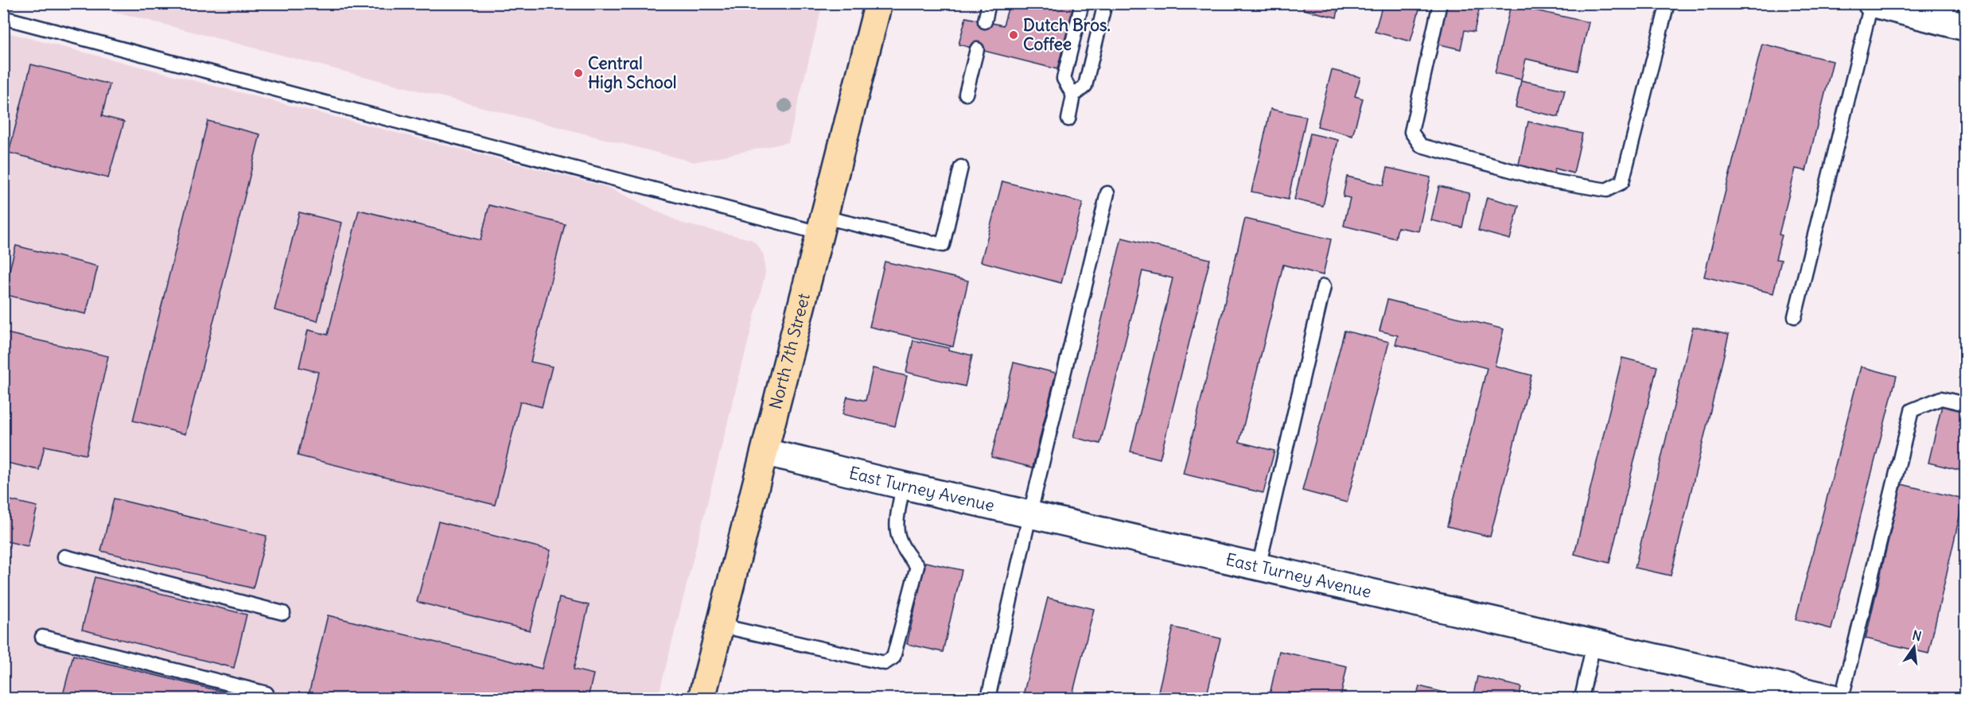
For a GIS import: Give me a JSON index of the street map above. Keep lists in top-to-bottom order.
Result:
{
  "streets": {
    "main road": ["North 7th Street"],
    "street": ["East Turney Avenue"]
  },
  "crossings": [
    ["North 7th Street", "East Turney Avenue"]
  ],
  "places": ["Dutch Bros. Coffee", "Central High School"],
  "north": "top"
}
